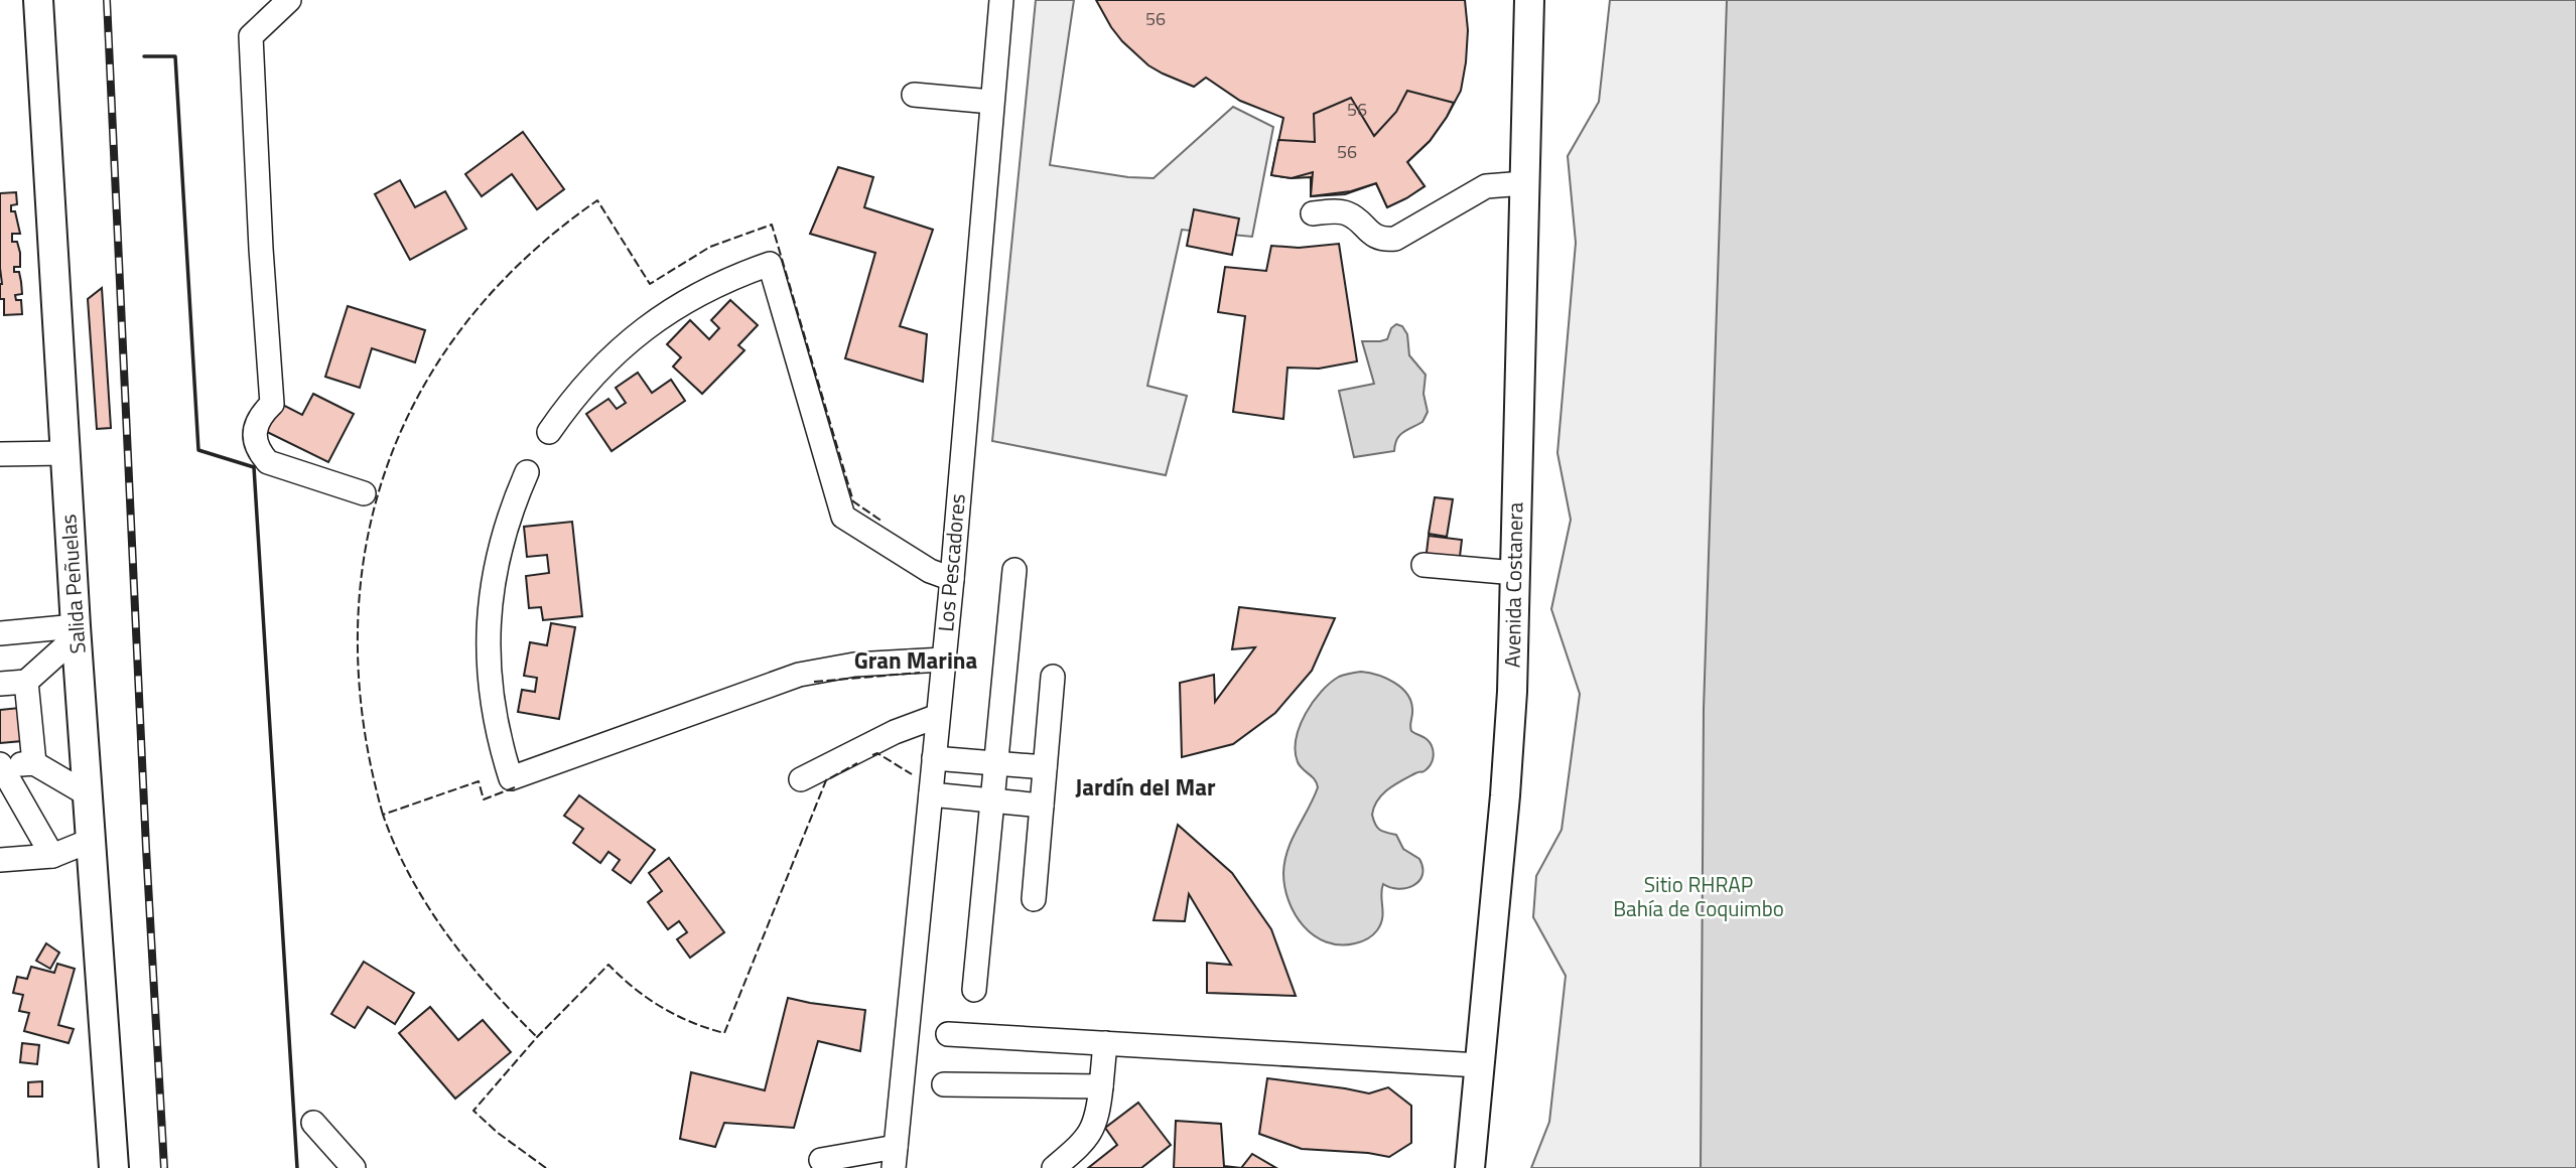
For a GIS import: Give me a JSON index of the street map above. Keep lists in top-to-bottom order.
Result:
{
  "streets": {
    "main road": ["Salida Peñuelas", "Avenida Costanera"],
    "street": ["Los Pescadores"]
  },
  "districts": ["Gran Marina", "Jardín del Mar"],
  "parks": ["Sitio RHRAP Bahía de Coquimbo"],
  "house_numbers": ["56", "56", "56"]
}
